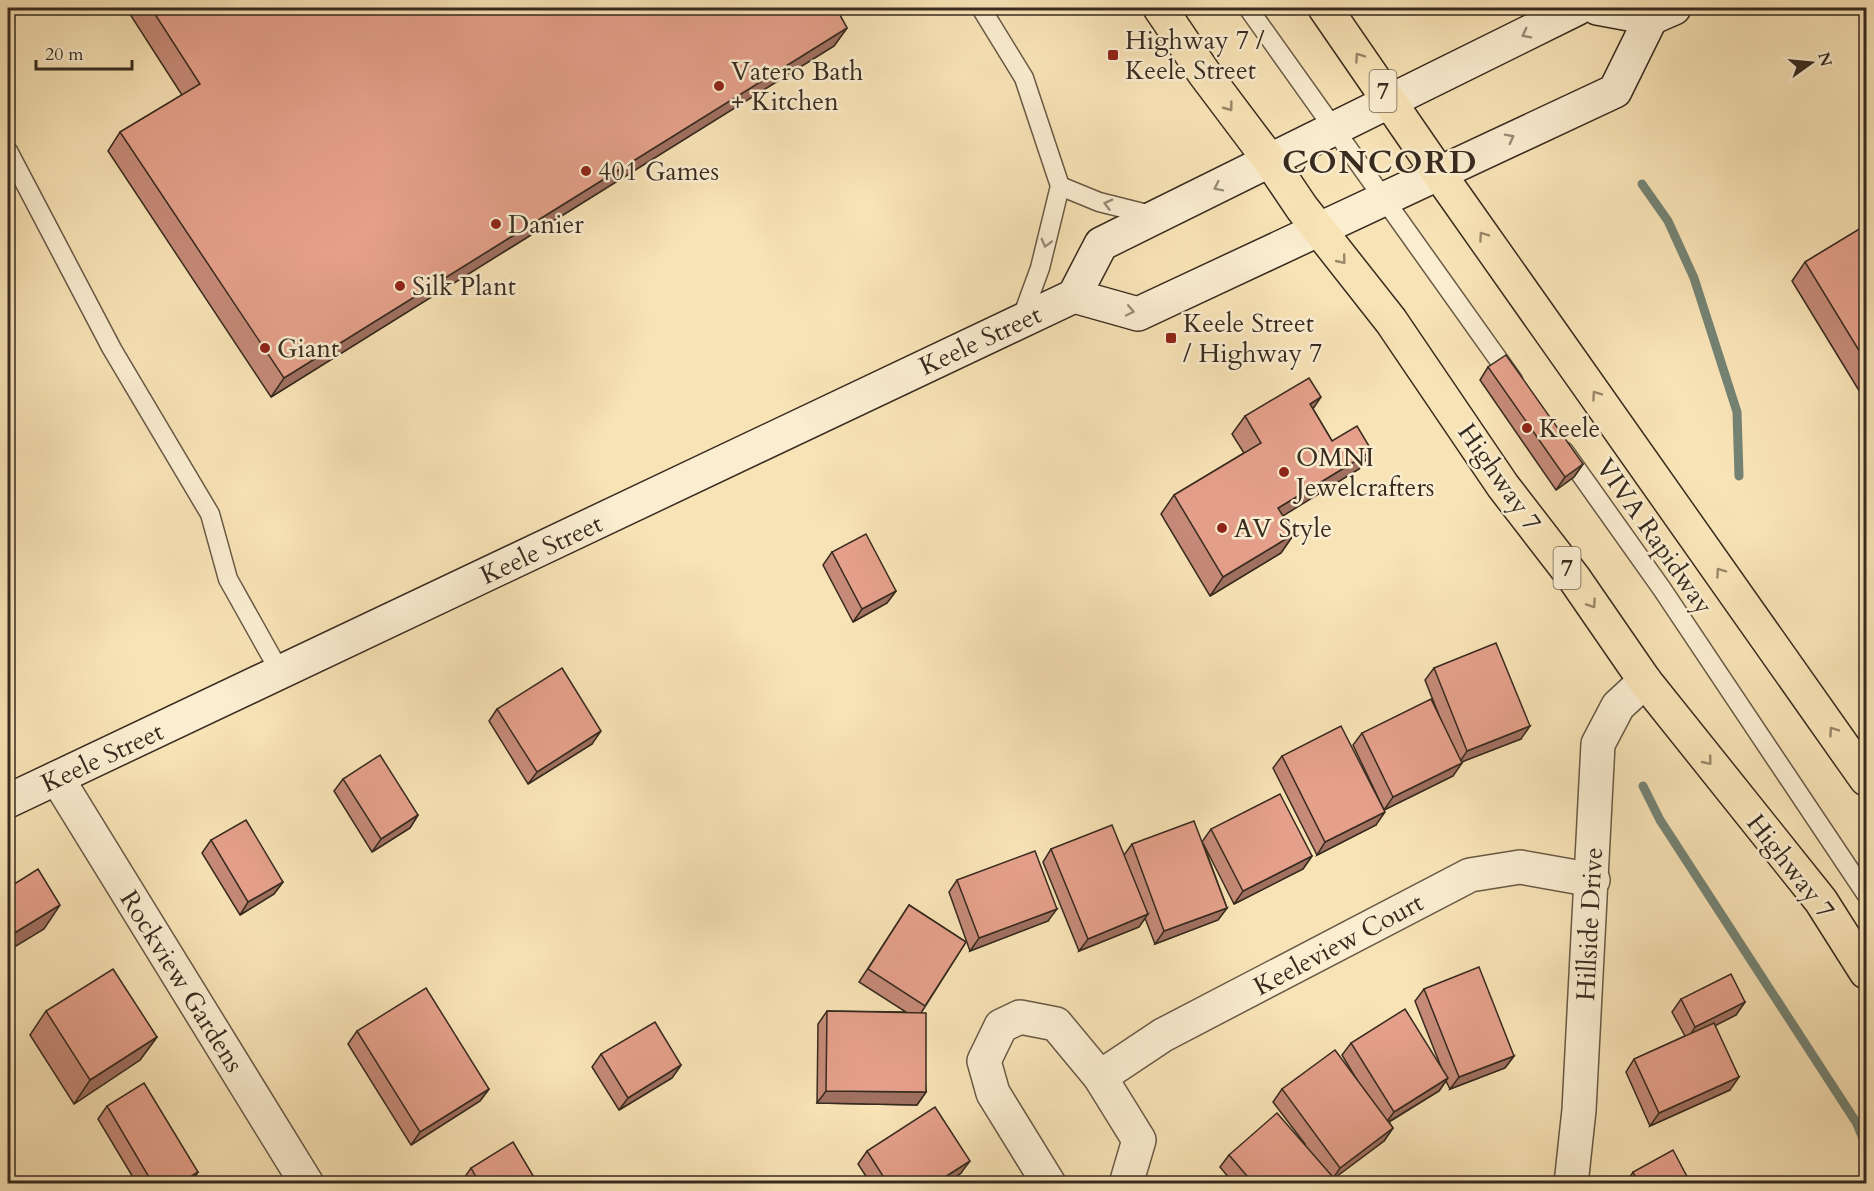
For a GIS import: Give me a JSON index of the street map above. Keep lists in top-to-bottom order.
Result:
{
  "streets": {
    "main road": [
      "7",
      "Keele Street",
      "Highway 7",
      "Hillside Drive",
      "Keeleview Court",
      "Rockview Gardens"
    ],
    "lane": ["VIVA Rapidway"]
  },
  "crossings": [
    ["Keele Street", "Rockview Gardens"],
    ["Highway 7", "Hillside Drive"],
    ["Hillside Drive", "Keeleview Court"]
  ],
  "districts": ["CONCORD"],
  "places": {
    "transit": ["Highway 7 / Keele Street", "Keele Street / Highway 7"],
    "other": [
      "Vatero Bath + Kitchen",
      "401 Games",
      "Danier",
      "Silk Plant",
      "Giant",
      "Keele",
      "OMNI Jewelcrafters",
      "AV Style"
    ]
  },
  "scale_bar": "20 m",
  "north": "right"
}
